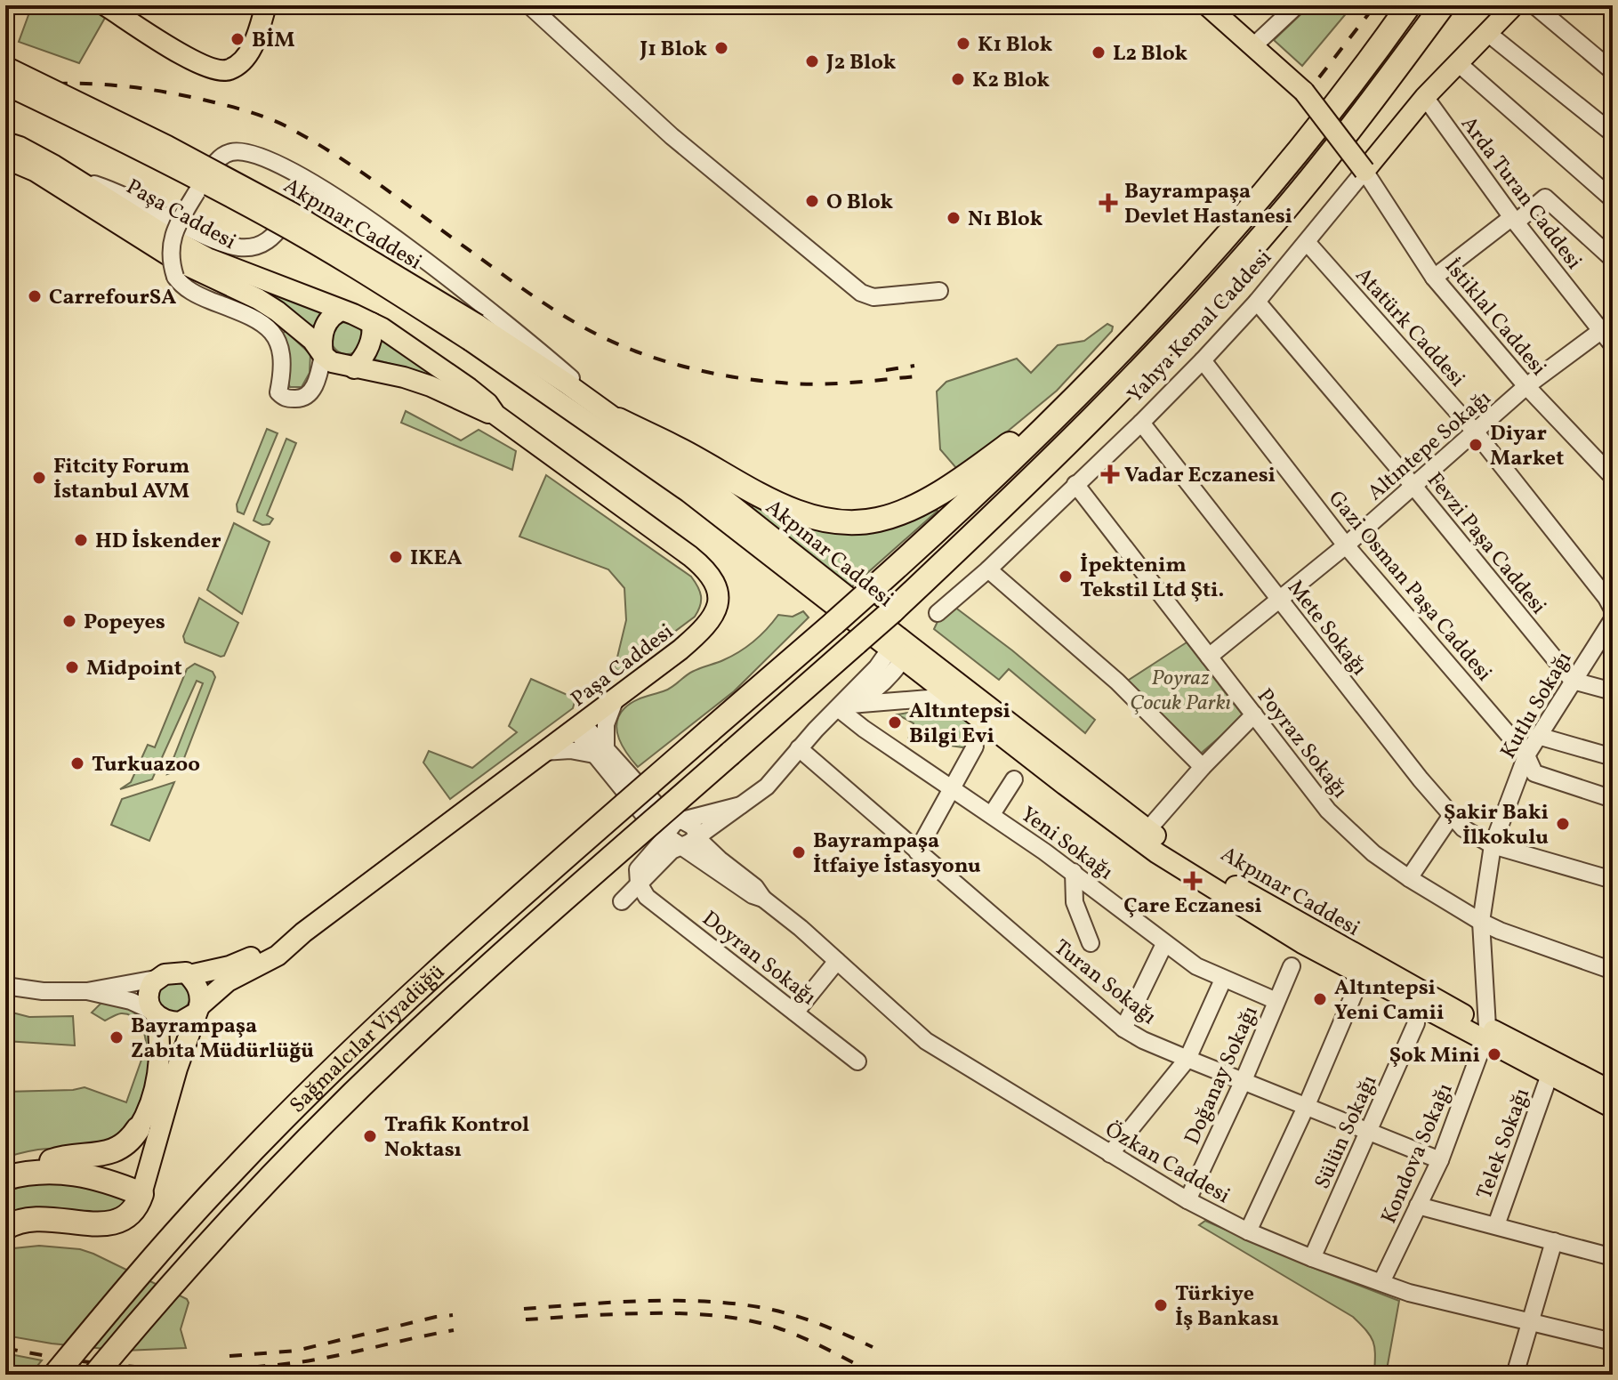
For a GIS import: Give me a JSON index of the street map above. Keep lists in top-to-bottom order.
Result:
{
  "streets": {
    "highway": ["Sağmalcılar Viyadüğü"],
    "main road": ["Paşa Caddesi", "Akpınar Caddesi", "Yahya Kemal Caddesi"],
    "street": [
      "Arda Turan Caddesi",
      "İstiklal Caddesi",
      "Atatürk Caddesi",
      "Altıntepe Sokağı",
      "Fevzi Paşa Caddesi",
      "Gazi Osman Paşa Caddesi",
      "Mete Sokağı",
      "Kutlu Sokağı",
      "Poyraz Sokağı",
      "Yeni Sokağı",
      "Doyran Sokağı",
      "Turan Sokağı",
      "Doğanay Sokağı",
      "Sülün Sokağı",
      "Telek Sokağı",
      "Kondova Sokağı",
      "Özkan Caddesi"
    ]
  },
  "crossings": [
    ["Arda Turan Caddesi", "Yahya Kemal Caddesi"],
    ["Arda Turan Caddesi", "Altıntepe Sokağı"],
    ["Akpınar Caddesi", "Kutlu Sokağı"],
    ["Akpınar Caddesi", "Telek Sokağı"],
    ["Akpınar Caddesi", "Kondova Sokağı"],
    ["İstiklal Caddesi", "Yahya Kemal Caddesi"],
    ["İstiklal Caddesi", "Altıntepe Sokağı"],
    ["Yahya Kemal Caddesi", "Atatürk Caddesi"],
    ["Yahya Kemal Caddesi", "Fevzi Paşa Caddesi"],
    ["Yahya Kemal Caddesi", "Gazi Osman Paşa Caddesi"],
    ["Yahya Kemal Caddesi", "Mete Sokağı"],
    ["Yahya Kemal Caddesi", "Poyraz Sokağı"],
    ["Atatürk Caddesi", "Altıntepe Sokağı"],
    ["Altıntepe Sokağı", "Fevzi Paşa Caddesi"],
    ["Altıntepe Sokağı", "Gazi Osman Paşa Caddesi"],
    ["Altıntepe Sokağı", "Mete Sokağı"],
    ["Altıntepe Sokağı", "Poyraz Sokağı"],
    ["Fevzi Paşa Caddesi", "Kutlu Sokağı"],
    ["Gazi Osman Paşa Caddesi", "Kutlu Sokağı"],
    ["Mete Sokağı", "Kutlu Sokağı"],
    ["Kutlu Sokağı", "Poyraz Sokağı"],
    ["Kutlu Sokağı", "Kondova Sokağı"],
    ["Yeni Sokağı", "Doğanay Sokağı"],
    ["Turan Sokağı", "Doğanay Sokağı"],
    ["Turan Sokağı", "Sülün Sokağı"],
    ["Turan Sokağı", "Kondova Sokağı"],
    ["Doğanay Sokağı", "Özkan Caddesi"],
    ["Sülün Sokağı", "Özkan Caddesi"],
    ["Kondova Sokağı", "Özkan Caddesi"]
  ],
  "parks": ["Poyraz Çocuk Parkı"],
  "places": {
    "other": [
      "BİM",
      "K1 Blok",
      "J1 Blok",
      "L2 Blok",
      "J2 Blok",
      "K2 Blok",
      "O Blok",
      "N1 Blok",
      "CarrefourSA",
      "Diyar Market",
      "Fitcity Forum İstanbul AVM",
      "HD İskender",
      "IKEA",
      "İpektenim Tekstil Ltd Şti.",
      "Popeyes",
      "Midpoint",
      "Altıntepsi Bilgi Evi",
      "Turkuazoo",
      "Şakir Baki İlkokulu",
      "Bayrampaşa İtfaiye İstasyonu",
      "Altıntepsi Yeni Camii",
      "Bayrampaşa Zabıta Müdürlüğü",
      "Şok Mini",
      "Trafik Kontrol Noktası",
      "Türkiye İş Bankası"
    ],
    "health": ["Bayrampaşa Devlet Hastanesi", "Vadar Eczanesi", "Çare Eczanesi"]
  }
}
